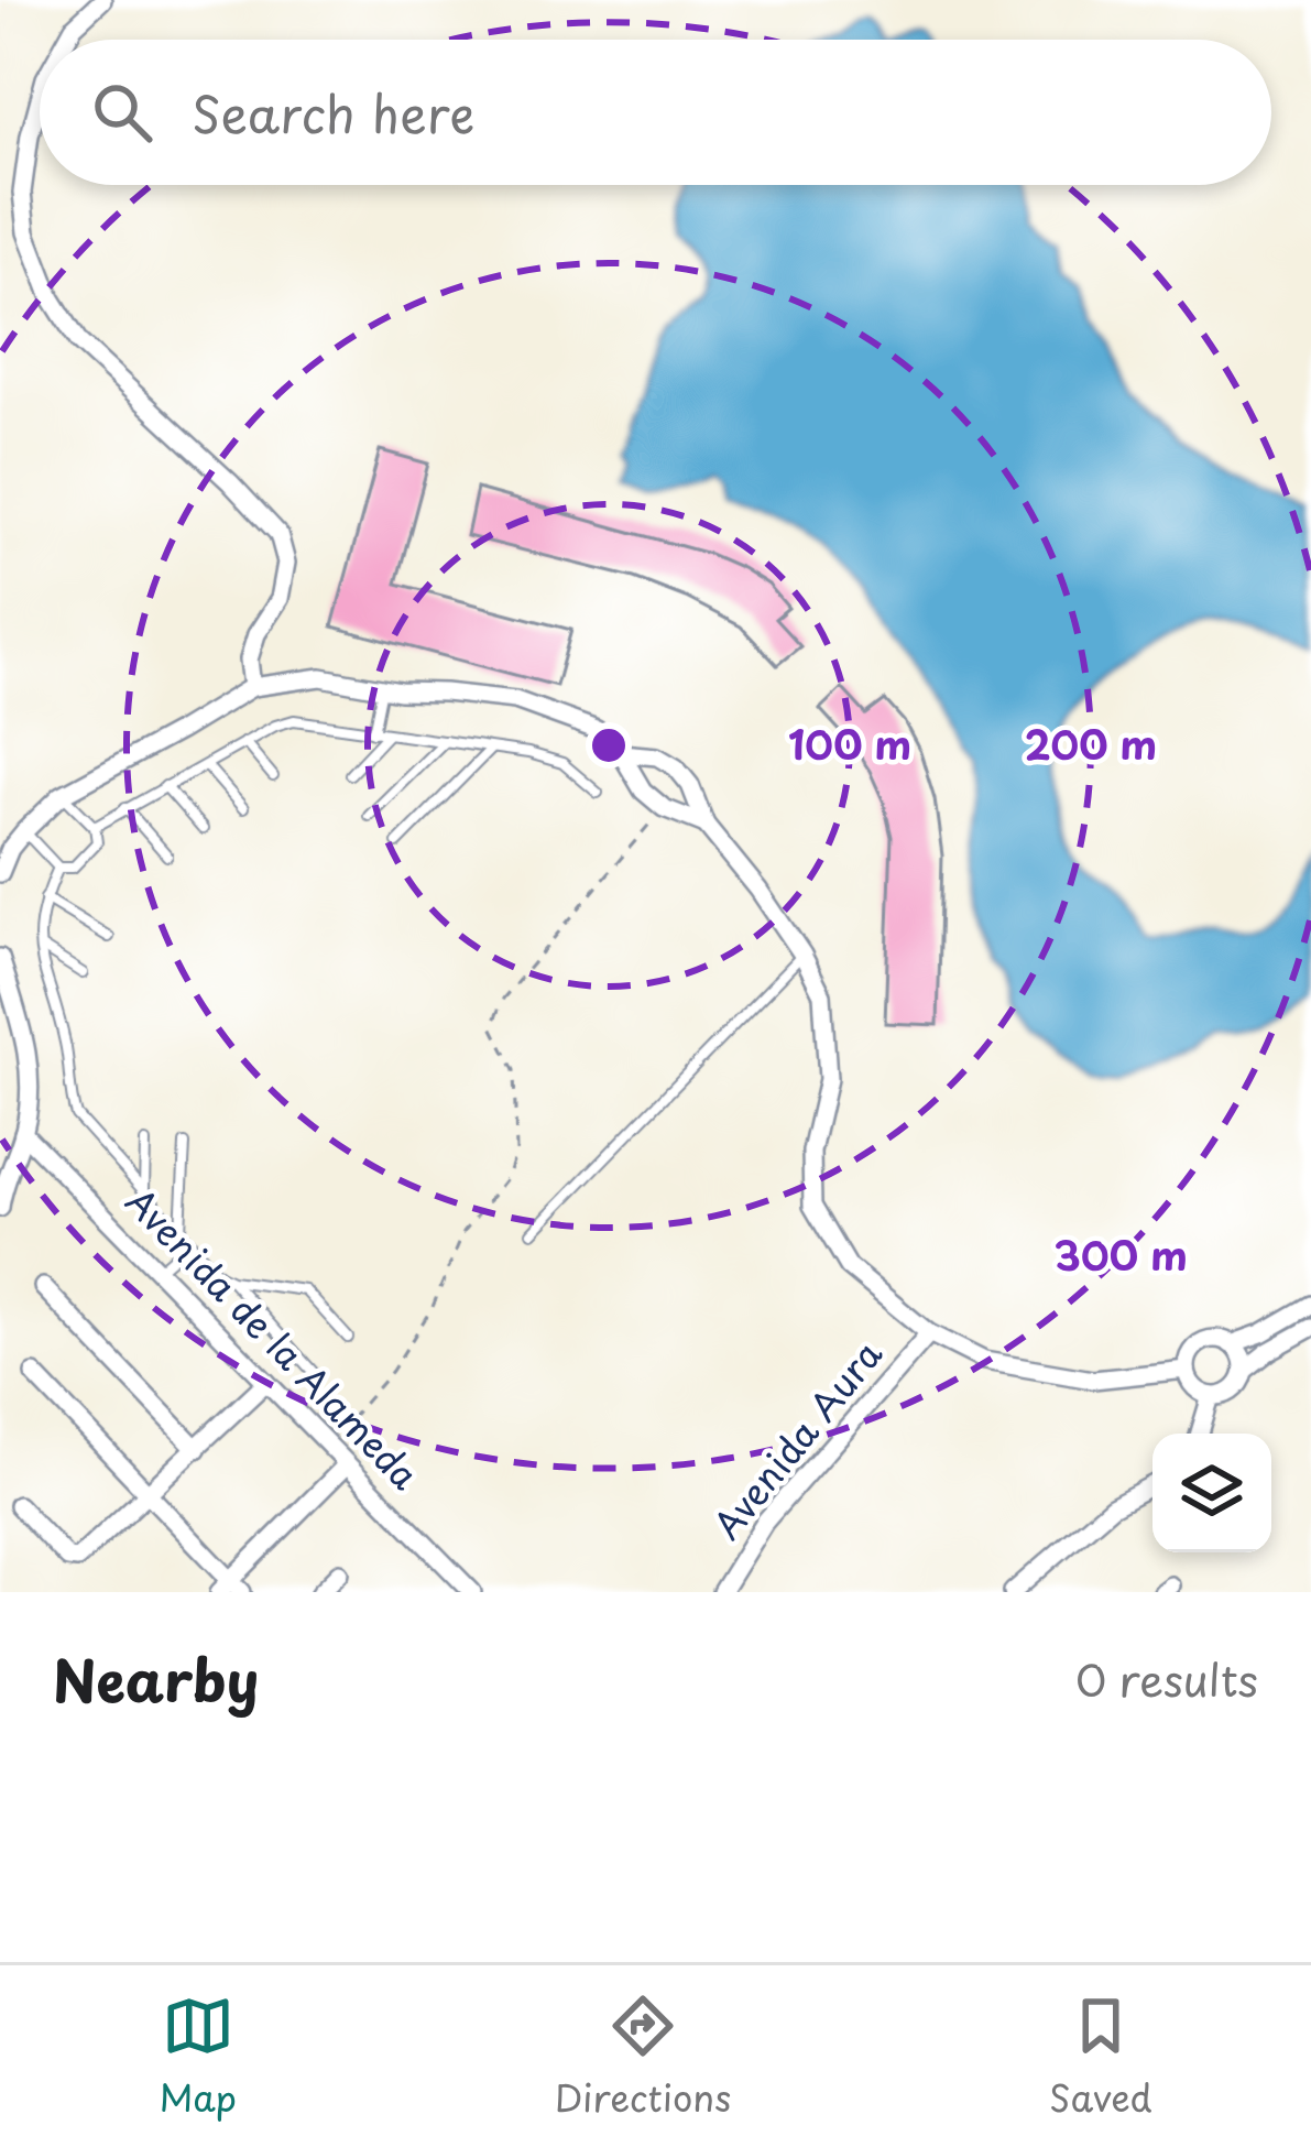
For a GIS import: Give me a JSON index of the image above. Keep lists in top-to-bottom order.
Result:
{
  "streets": {
    "street": ["Avenida de la Alameda", "Avenida Aura"]
  },
  "page": {
    "search": "Search here",
    "heading": ["Nearby", "0 results"],
    "nav": ["Map", "Directions", "Saved"]
  },
  "rings": ["100 m", "200 m", "300 m"]
}
